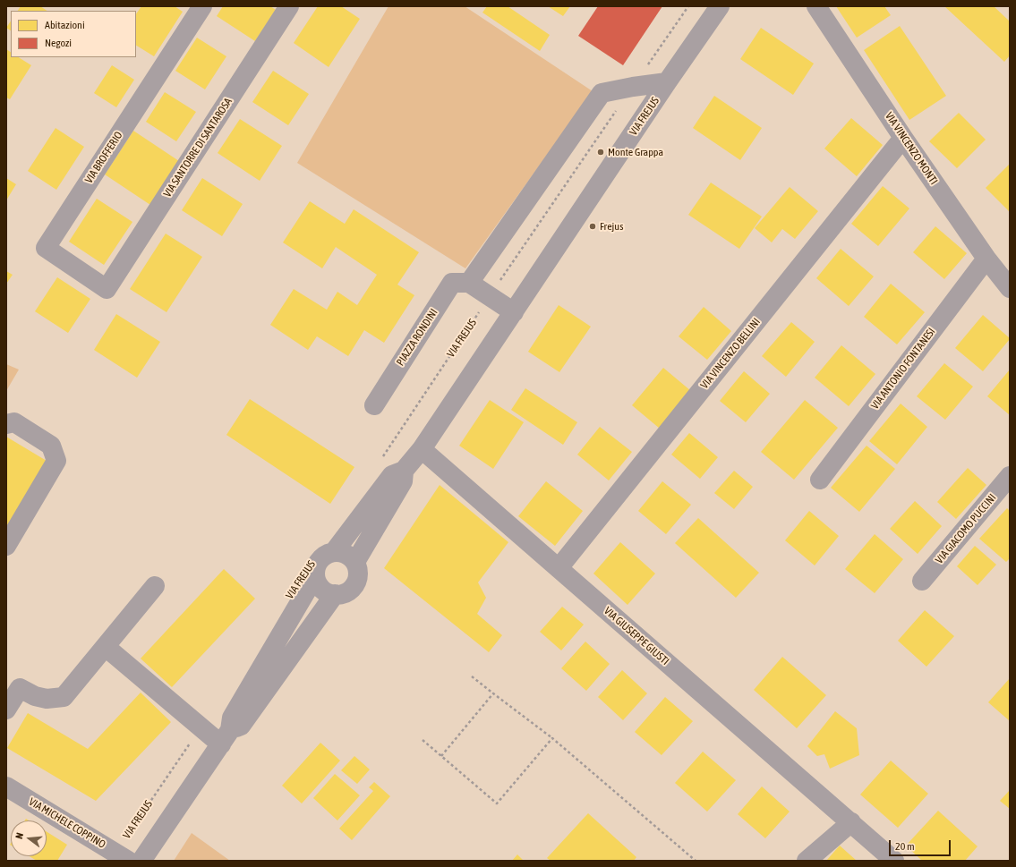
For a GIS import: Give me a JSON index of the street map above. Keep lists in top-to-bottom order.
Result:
{
  "streets": {
    "street": [
      "VIA FREJUS",
      "VIA SANTORRE DI SANTAROSA",
      "VIA VINCENZO MONTI",
      "VIA BROFFERIO",
      "PIAZZA RONDINI",
      "VIA VINCENZO BELLINI",
      "VIA ANTONIO FONTANESI",
      "VIA GIACOMO PUCCINI",
      "VIA GIUSEPPE GIUSTI",
      "VIA MICHELE COPPINO"
    ]
  },
  "crossings": [
    ["VIA FREJUS", "PIAZZA RONDINI"],
    ["VIA FREJUS", "VIA GIUSEPPE GIUSTI"],
    ["VIA FREJUS", "VIA MICHELE COPPINO"],
    ["VIA SANTORRE DI SANTAROSA", "VIA BROFFERIO"],
    ["VIA VINCENZO MONTI", "VIA VINCENZO BELLINI"],
    ["VIA VINCENZO MONTI", "VIA ANTONIO FONTANESI"],
    ["VIA VINCENZO BELLINI", "VIA GIUSEPPE GIUSTI"]
  ],
  "places": ["Monte Grappa", "Frejus"],
  "legend": ["Abitazioni", "Negozi"],
  "scale_bar": "20 m",
  "north": "left"
}
